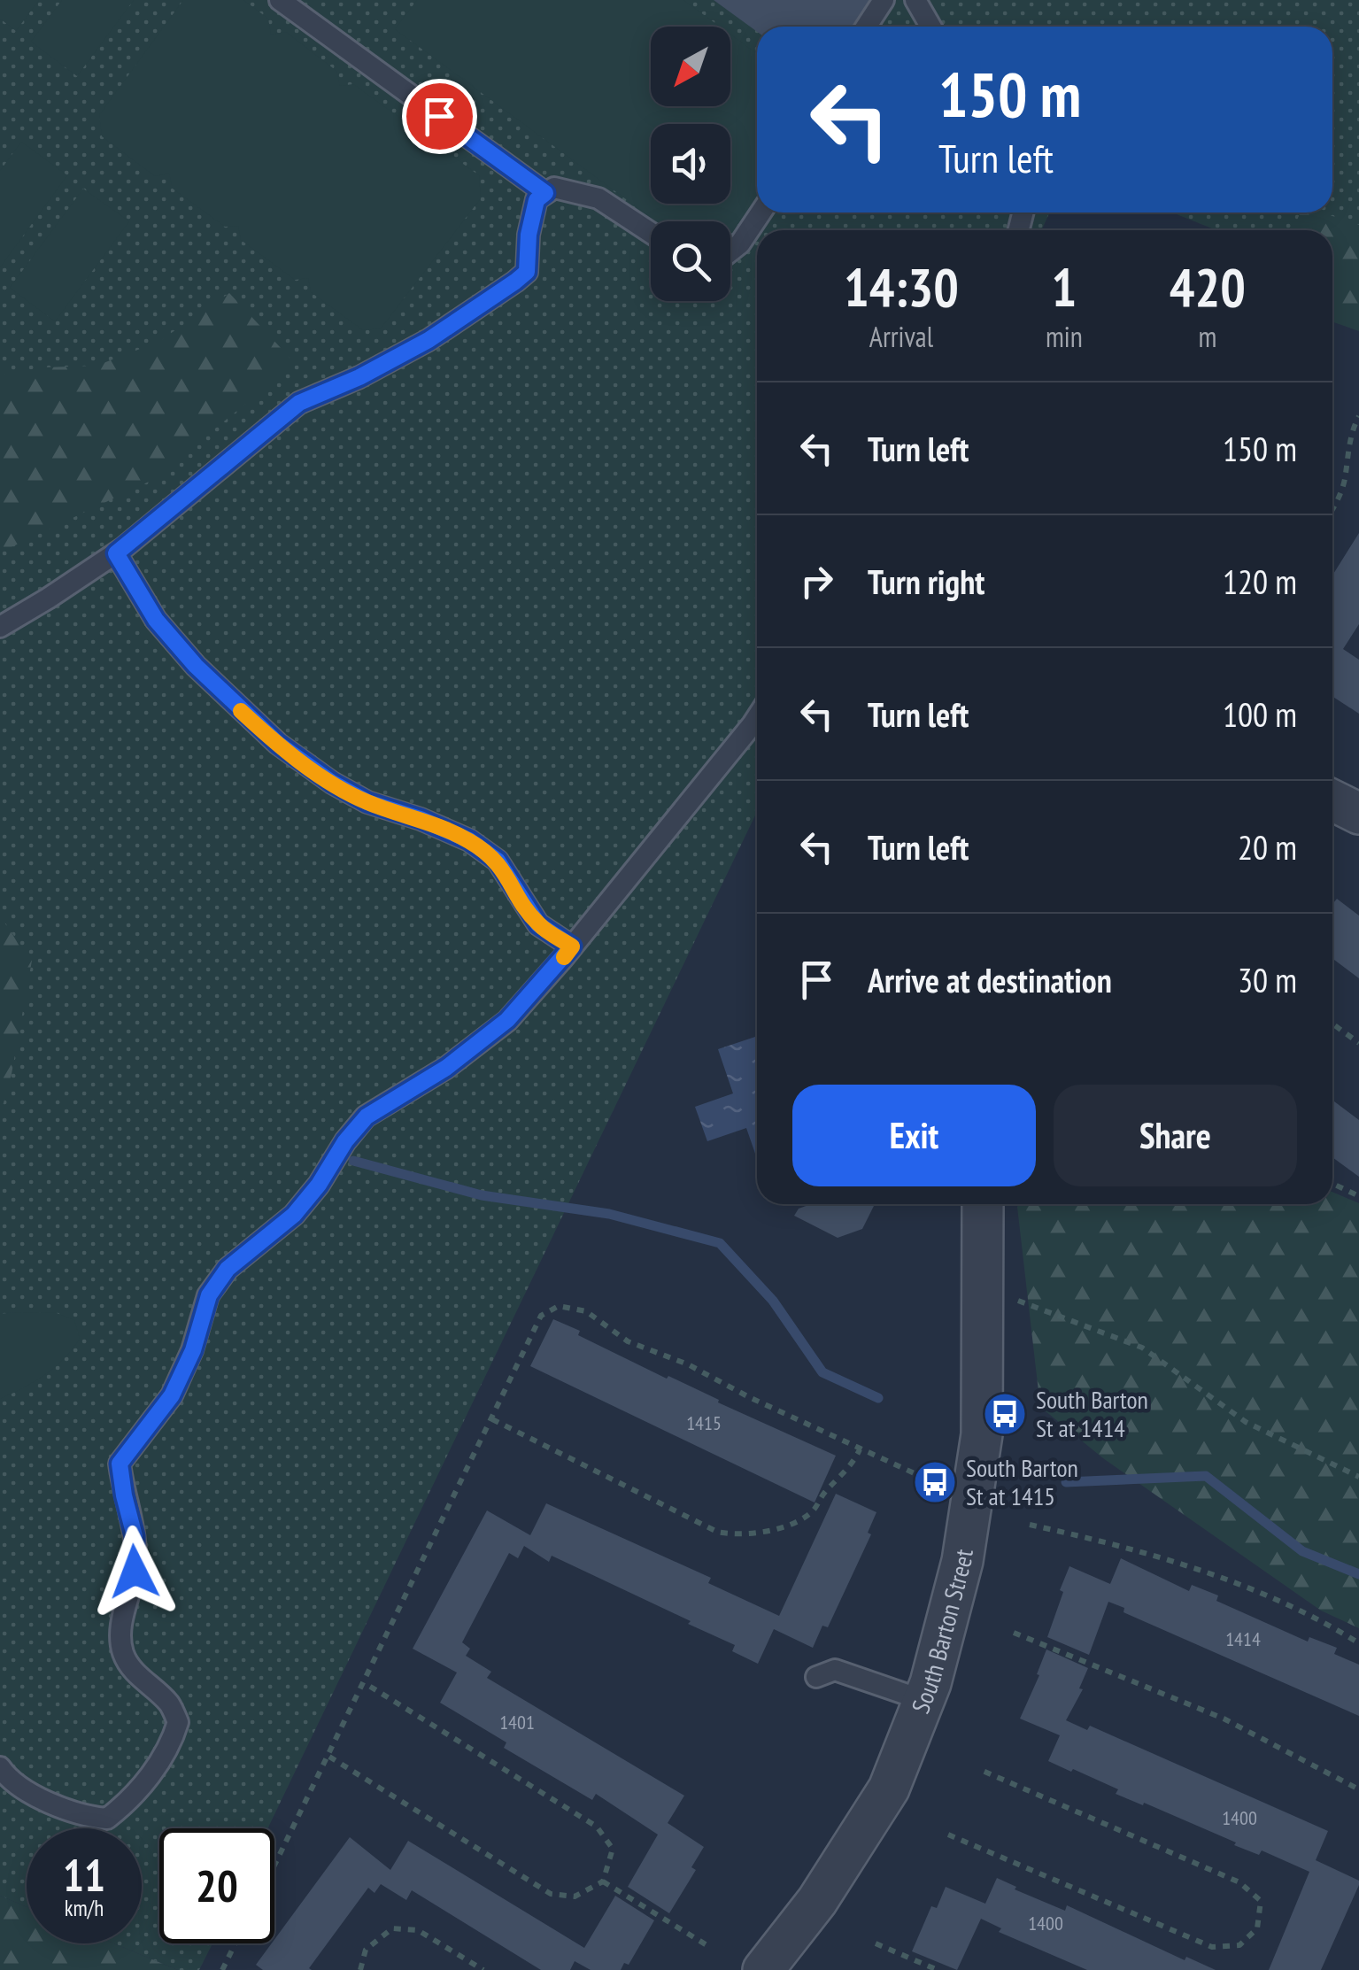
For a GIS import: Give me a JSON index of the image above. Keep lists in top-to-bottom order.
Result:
{
  "streets": {
    "street": ["South Barton Street"]
  },
  "places": {
    "bus stop": ["South Barton St at 1414", "South Barton St at 1415"]
  },
  "house_numbers": [
    "1415",
    "1414",
    "1401",
    "1400",
    "1400"
  ],
  "north": "bottom left",
  "page": {
    "turn": ["150 m", "Turn left"],
    "eta": [
      "14:30",
      "Arrival",
      "1",
      "min",
      "420",
      "m"
    ],
    "list": [
      {
        "name": "Turn left",
        "value": "150 m"
      },
      {
        "name": "Turn right",
        "value": "120 m"
      },
      {
        "name": "Turn left",
        "value": "100 m"
      },
      {
        "name": "Turn left",
        "value": "20 m"
      },
      {
        "name": "Arrive at destination",
        "value": "30 m"
      }
    ],
    "buttons": ["Exit", "Share"],
    "speed": "11 km/h",
    "limit": "20"
  }
}
